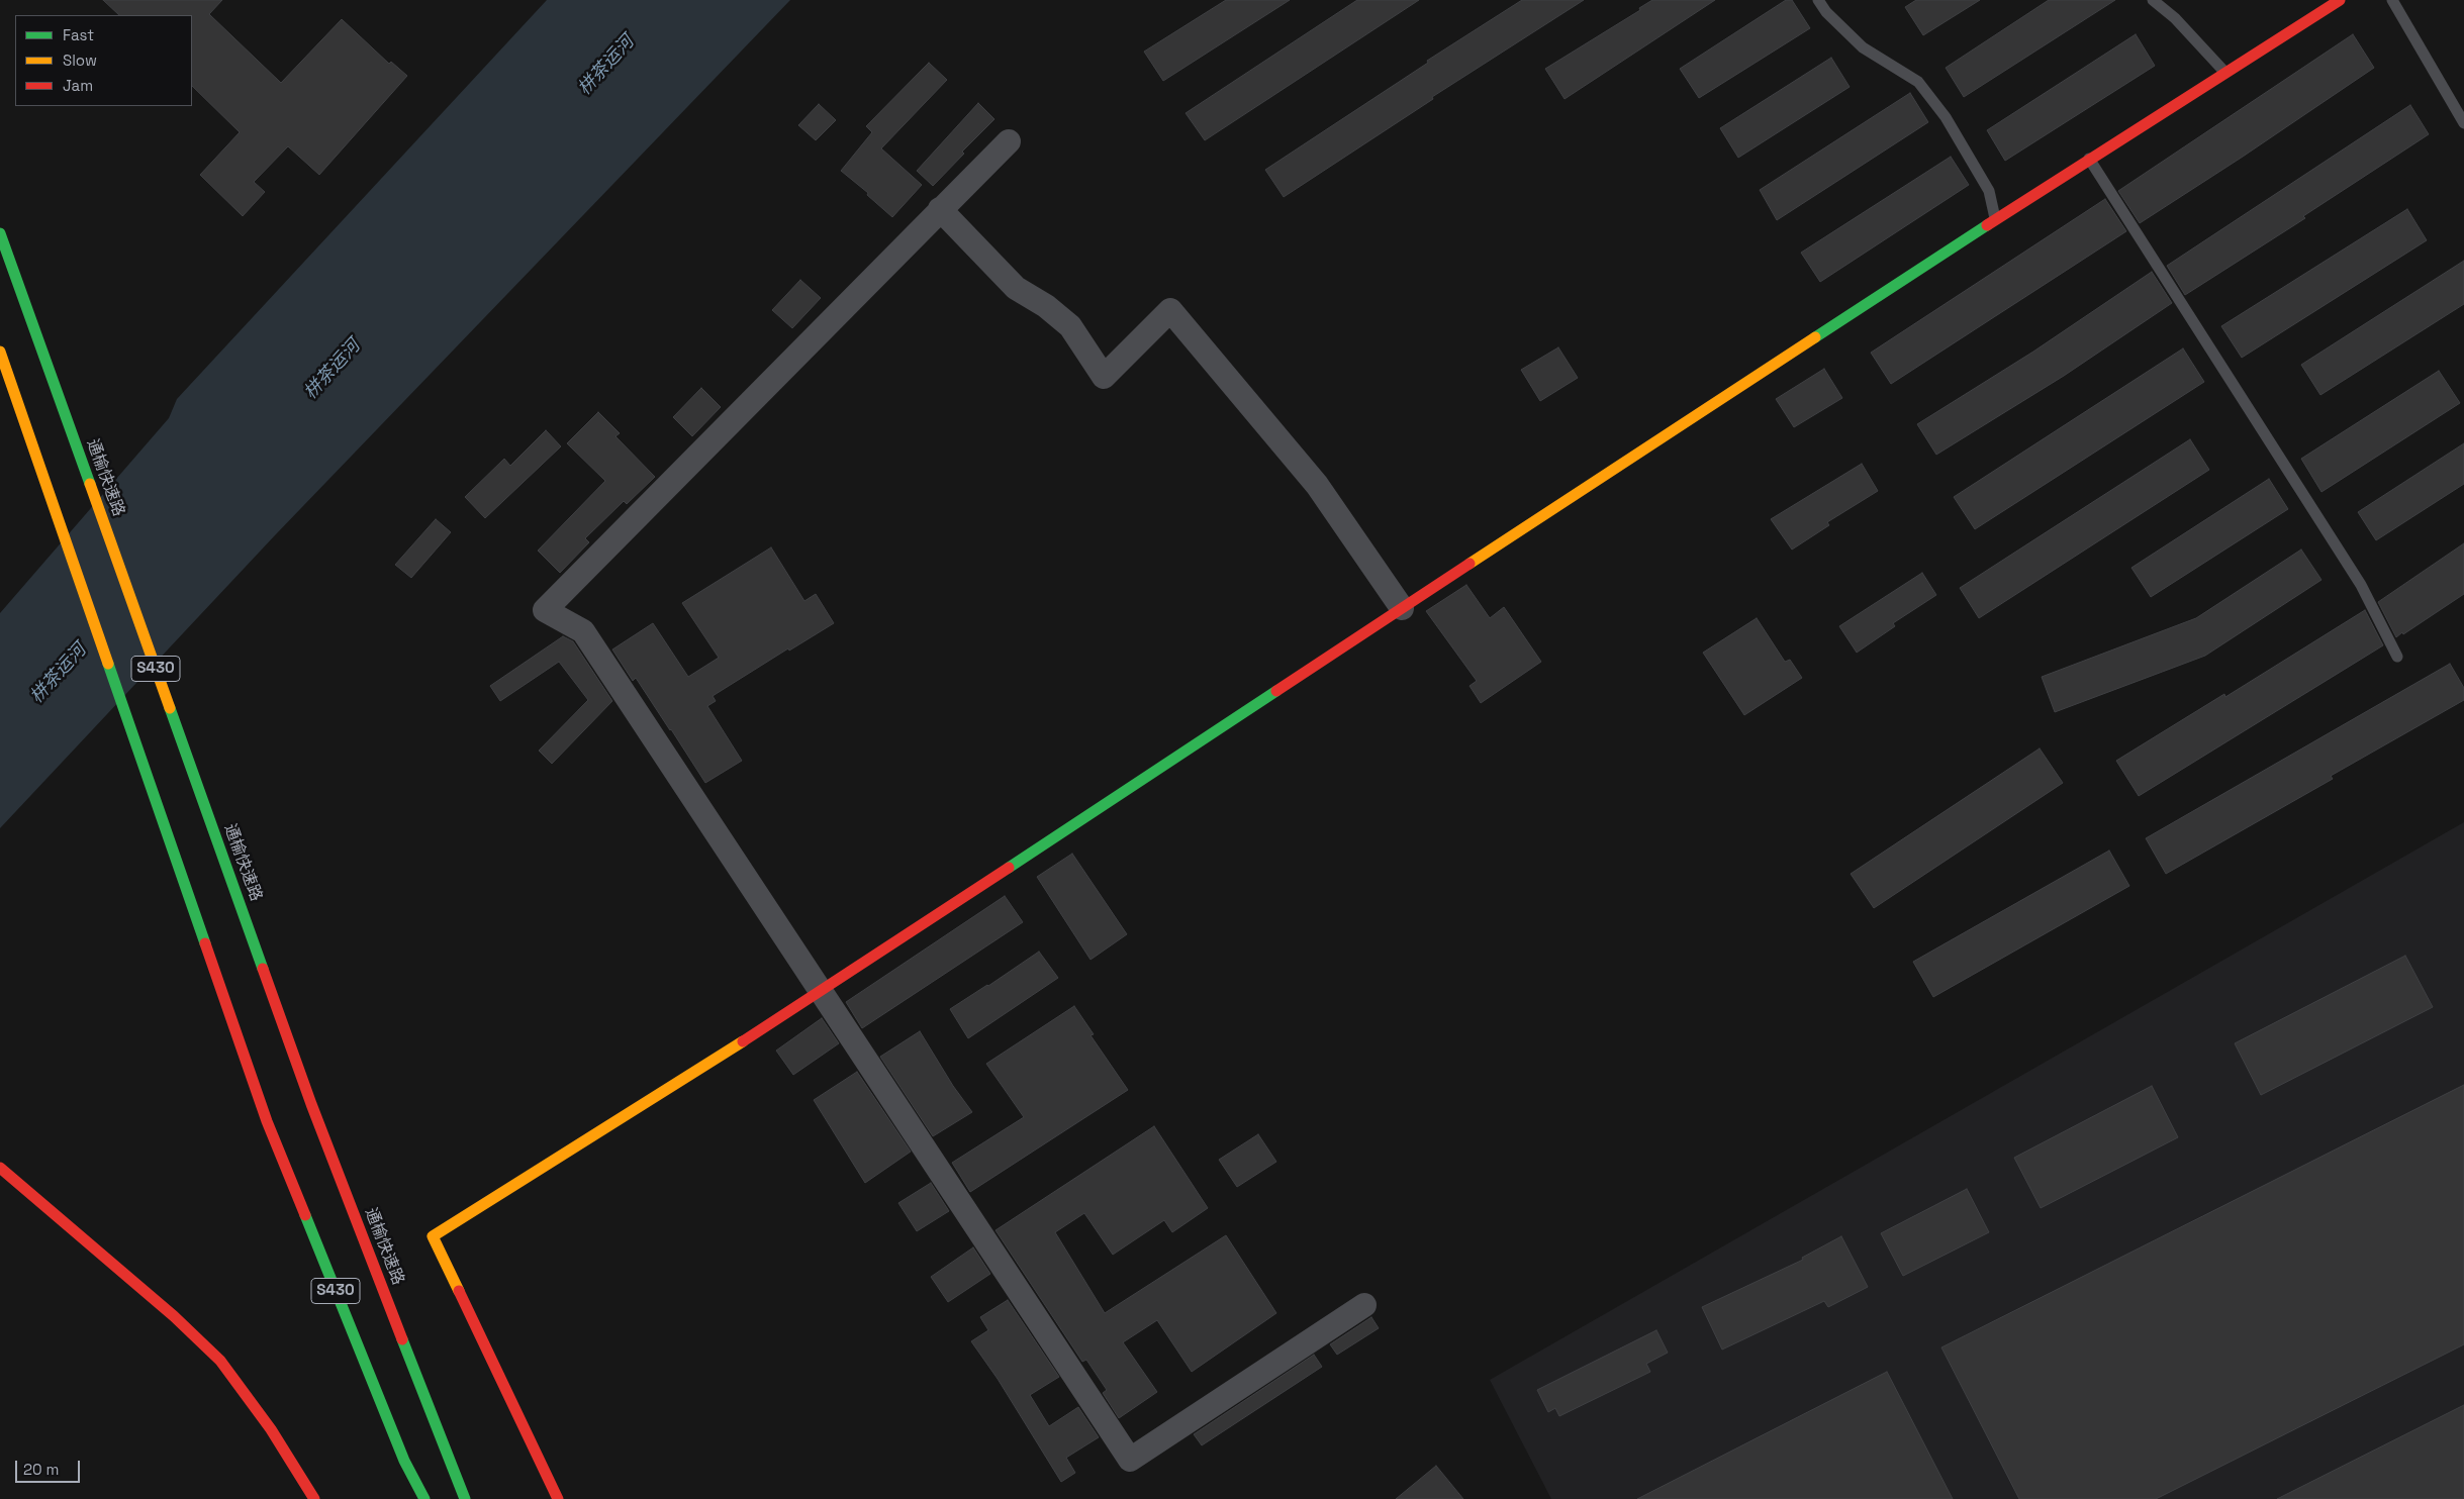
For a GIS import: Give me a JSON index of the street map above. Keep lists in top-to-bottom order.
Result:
{
  "streets": {
    "main road": ["通榆快速路", "S430"]
  },
  "water": ["栟茶运河"],
  "legend": ["Fast", "Slow", "Jam"],
  "scale_bar": "20 m"
}
